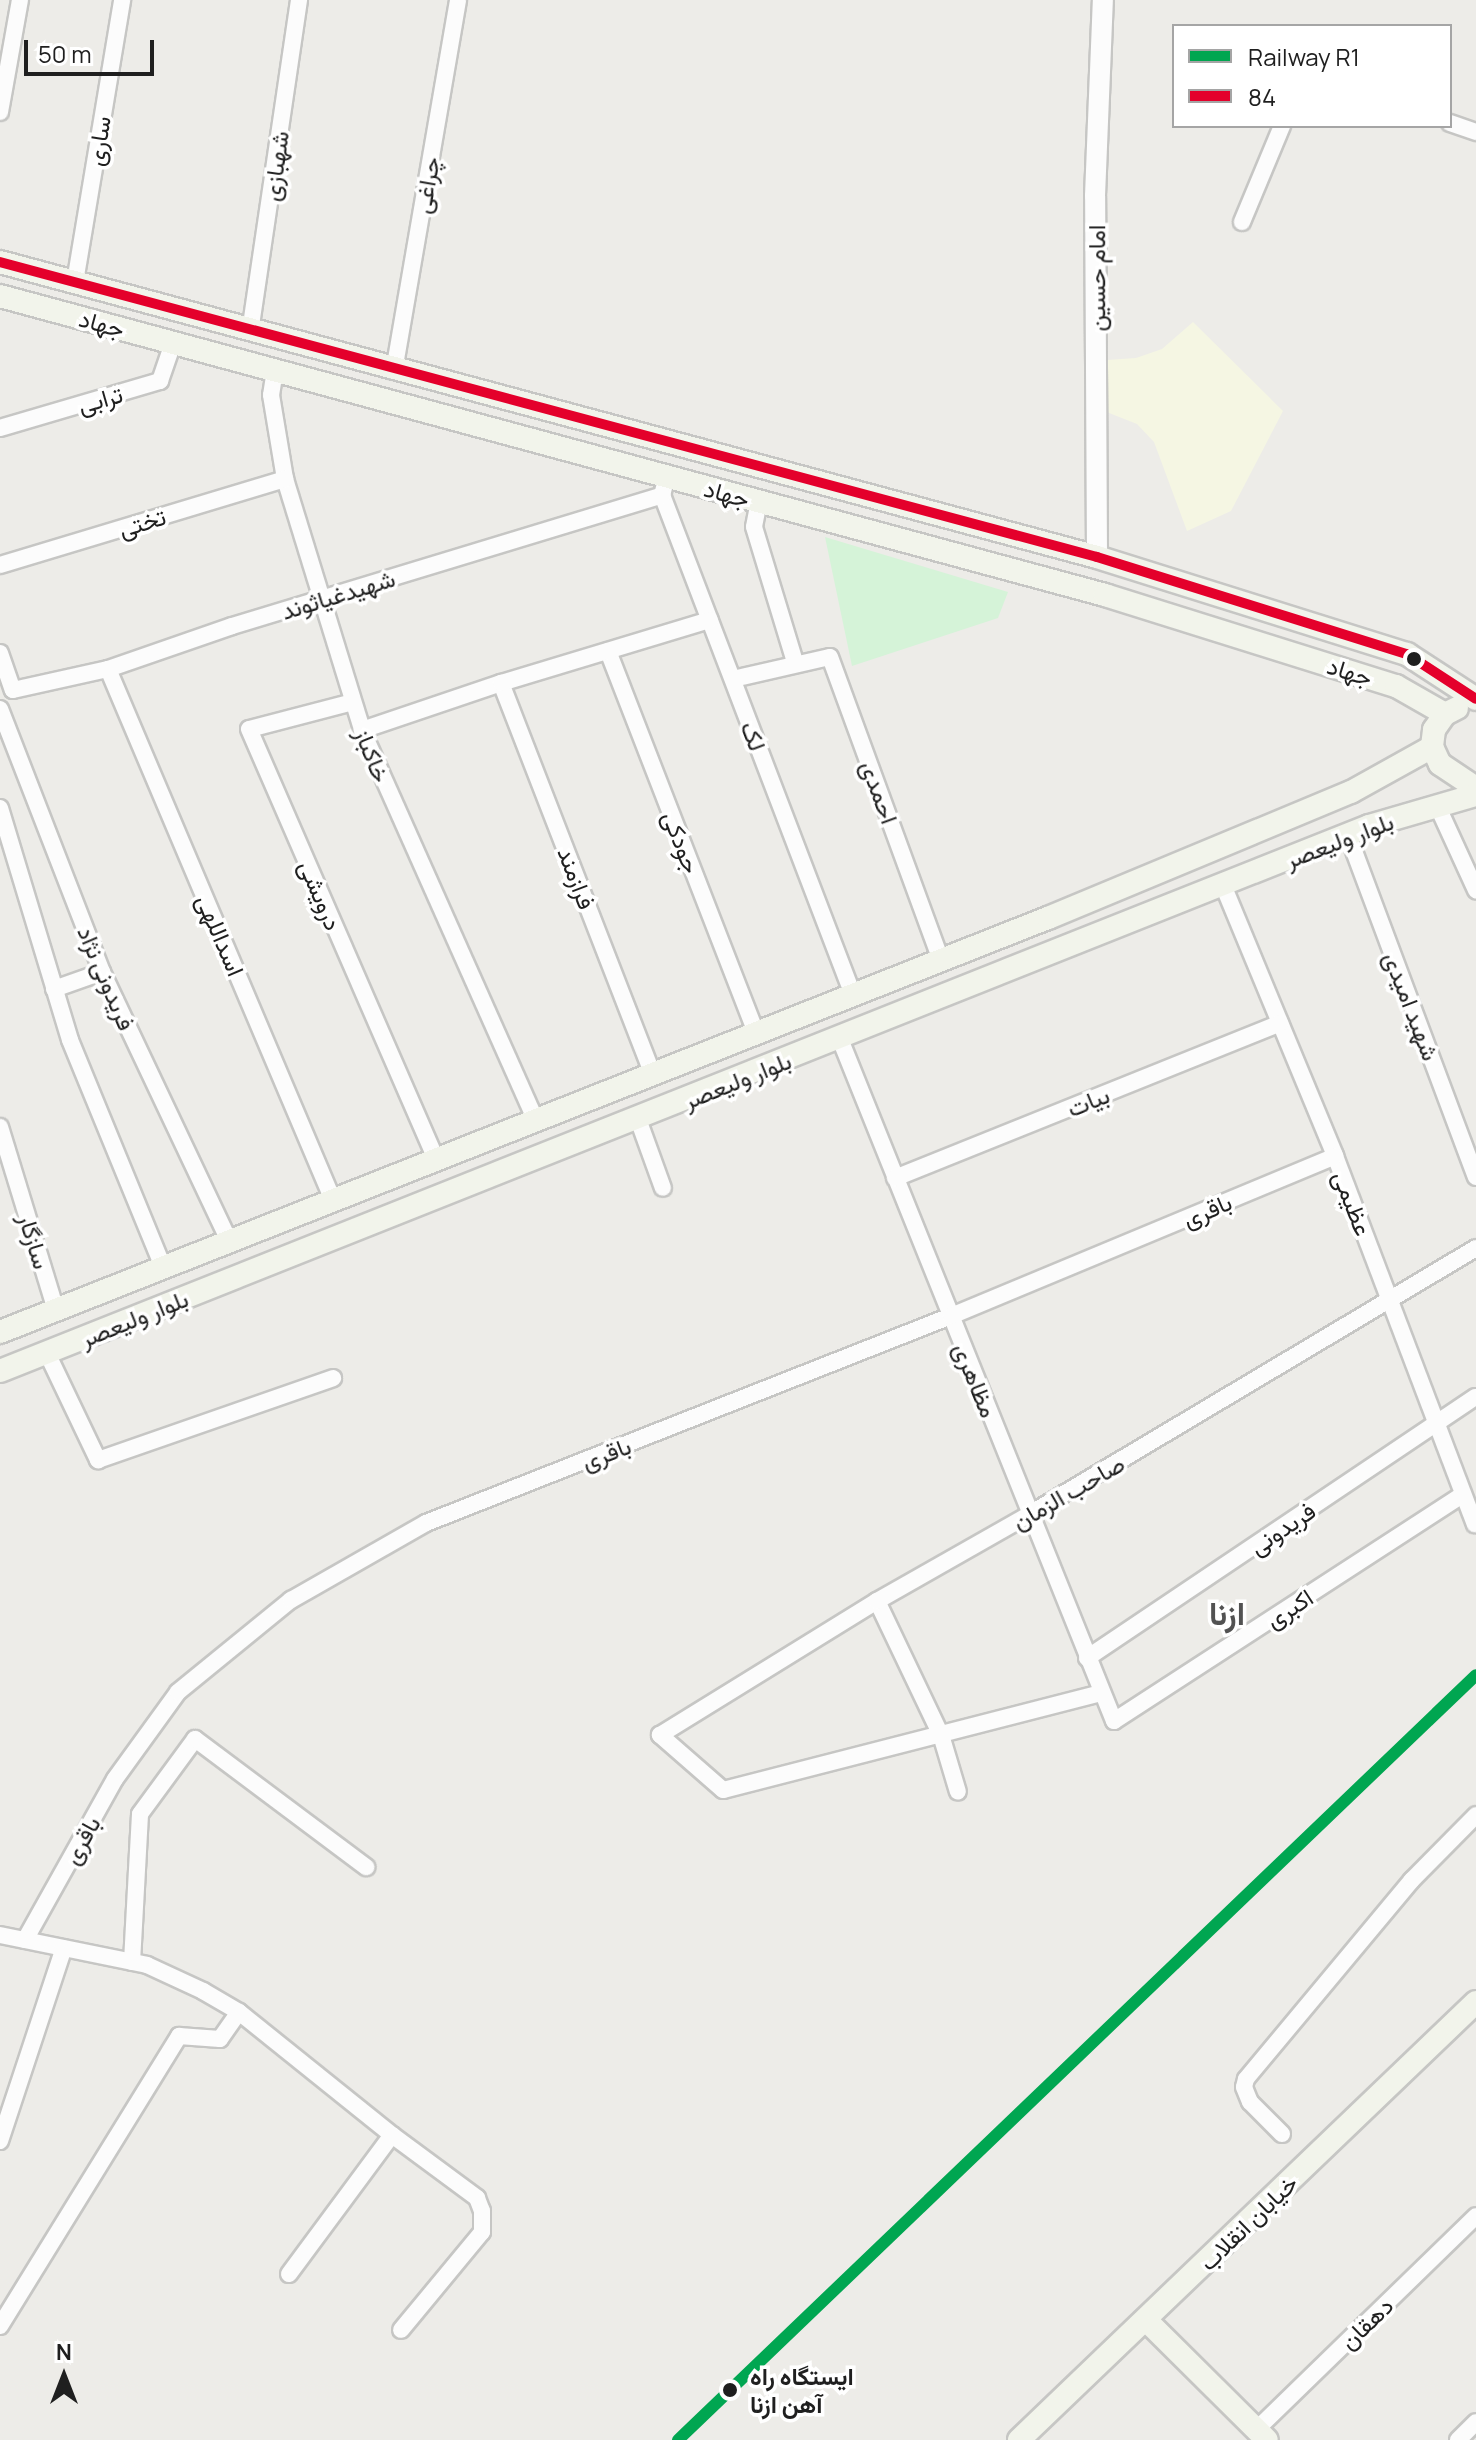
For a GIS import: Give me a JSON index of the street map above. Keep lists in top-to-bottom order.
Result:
{
  "streets": {
    "main road": ["جهاد", "بلوار ولیعصر", "خیابان انقلاب"],
    "street": [
      "ساری",
      "شهبازی",
      "چراغی",
      "امام حسین",
      "ترابی",
      "تختی",
      "شهید‌غیاثوند",
      "لک",
      "خاکباز",
      "احمدی",
      "جودکی",
      "فرازمند",
      "درویشی",
      "اسداللهی",
      "فریدونی نژاد",
      "شهید امیدی",
      "بیات",
      "عظیمی",
      "باقری",
      "سازگار",
      "مظاهری",
      "صاحب الزمان",
      "فریدونی",
      "اکبری",
      "دهقان"
    ]
  },
  "crossings": [
    ["ساری", "جهاد"],
    ["شهبازی", "جهاد"],
    ["چراغی", "جهاد"],
    ["امام حسین", "جهاد"],
    ["جهاد", "ترابی"],
    ["جهاد", "شهید‌غیاثوند"],
    ["جهاد", "لک"],
    ["جهاد", "خاکباز"],
    ["تختی", "خاکباز"],
    ["شهید‌غیاثوند", "لک"],
    ["شهید‌غیاثوند", "خاکباز"],
    ["شهید‌غیاثوند", "اسداللهی"],
    ["لک", "احمدی"],
    ["لک", "بلوار ولیعصر"],
    ["خاکباز", "بلوار ولیعصر"],
    ["خاکباز", "درویشی"],
    ["احمدی", "بلوار ولیعصر"],
    ["بلوار ولیعصر", "جودکی"],
    ["بلوار ولیعصر", "فرازمند"],
    ["بلوار ولیعصر", "درویشی"],
    ["بلوار ولیعصر", "اسداللهی"],
    ["بلوار ولیعصر", "فریدونی نژاد"],
    ["بلوار ولیعصر", "شهید امیدی"],
    ["بلوار ولیعصر", "عظیمی"],
    ["بلوار ولیعصر", "سازگار"],
    ["بلوار ولیعصر", "مظاهری"],
    ["بیات", "عظیمی"],
    ["بیات", "مظاهری"],
    ["عظیمی", "باقری"],
    ["عظیمی", "صاحب الزمان"],
    ["عظیمی", "فریدونی"],
    ["عظیمی", "اکبری"],
    ["باقری", "مظاهری"],
    ["مظاهری", "صاحب الزمان"],
    ["مظاهری", "فریدونی"],
    ["مظاهری", "اکبری"]
  ],
  "districts": ["ازنا"],
  "places": ["ایستگاه راه آهن ازنا"],
  "lines": ["transit line 84", "rail line R1"],
  "legend": ["Railway R1", "84"],
  "scale_bar": "50 m",
  "north": "top"
}
